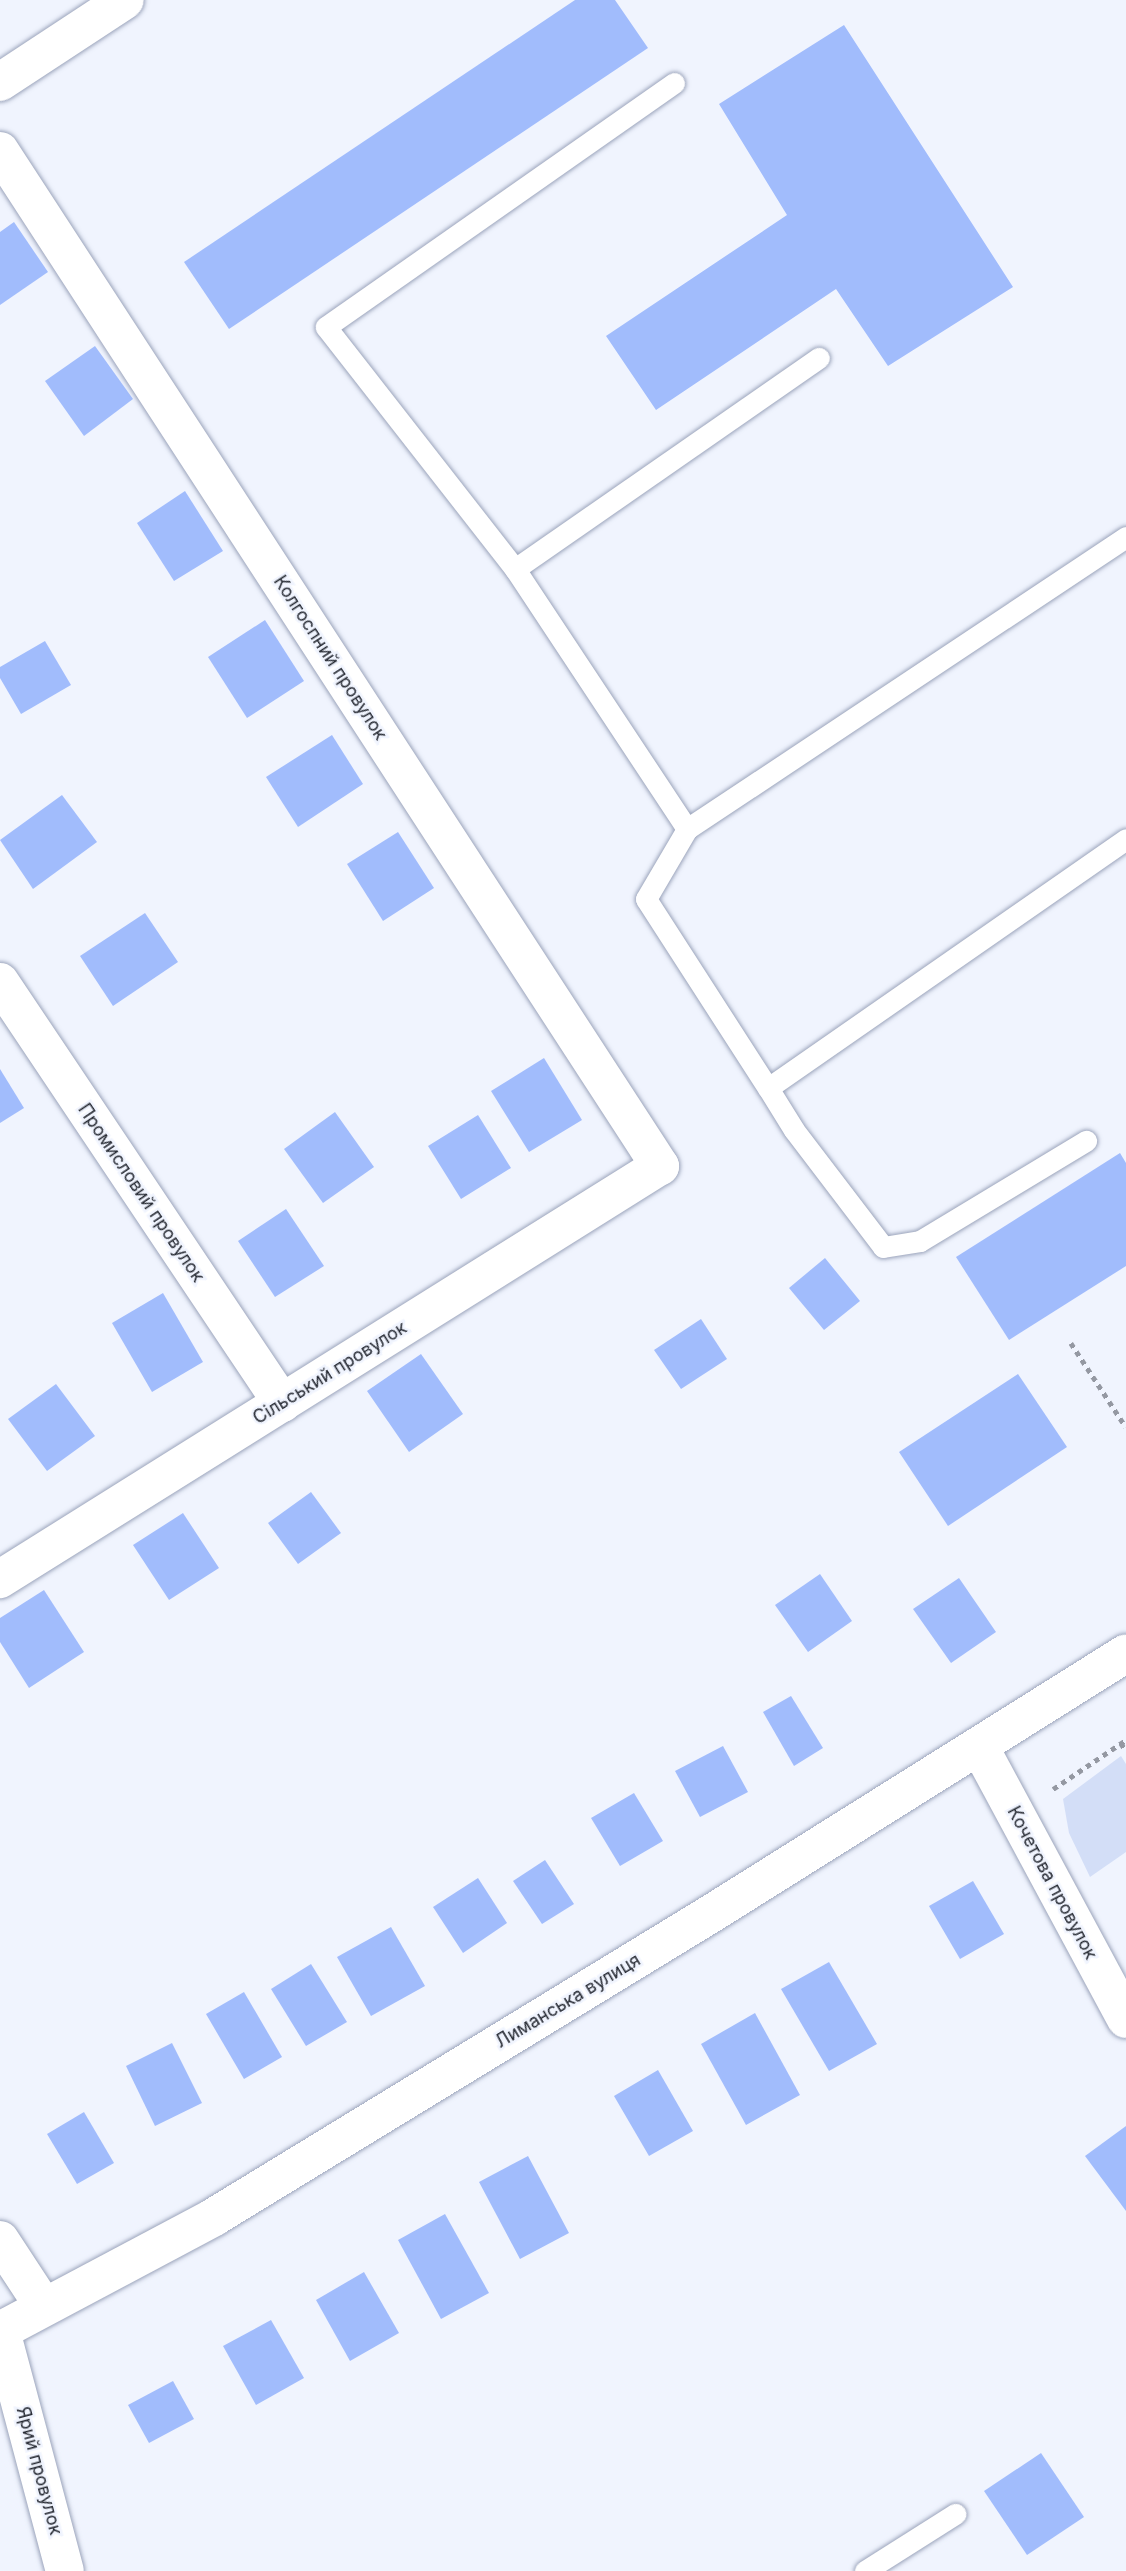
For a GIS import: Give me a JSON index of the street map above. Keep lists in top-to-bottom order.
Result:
{
  "streets": {
    "street": [
      "Колгоспний провулок",
      "Промисловий провулок",
      "Сільський провулок",
      "Кочетова провулок",
      "Лиманська вулиця",
      "Ярий провулок"
    ]
  },
  "crossings": [
    ["Колгоспний провулок", "Сільський провулок"],
    ["Промисловий провулок", "Сільський провулок"],
    ["Кочетова провулок", "Лиманська вулиця"],
    ["Лиманська вулиця", "Ярий провулок"]
  ]
}
